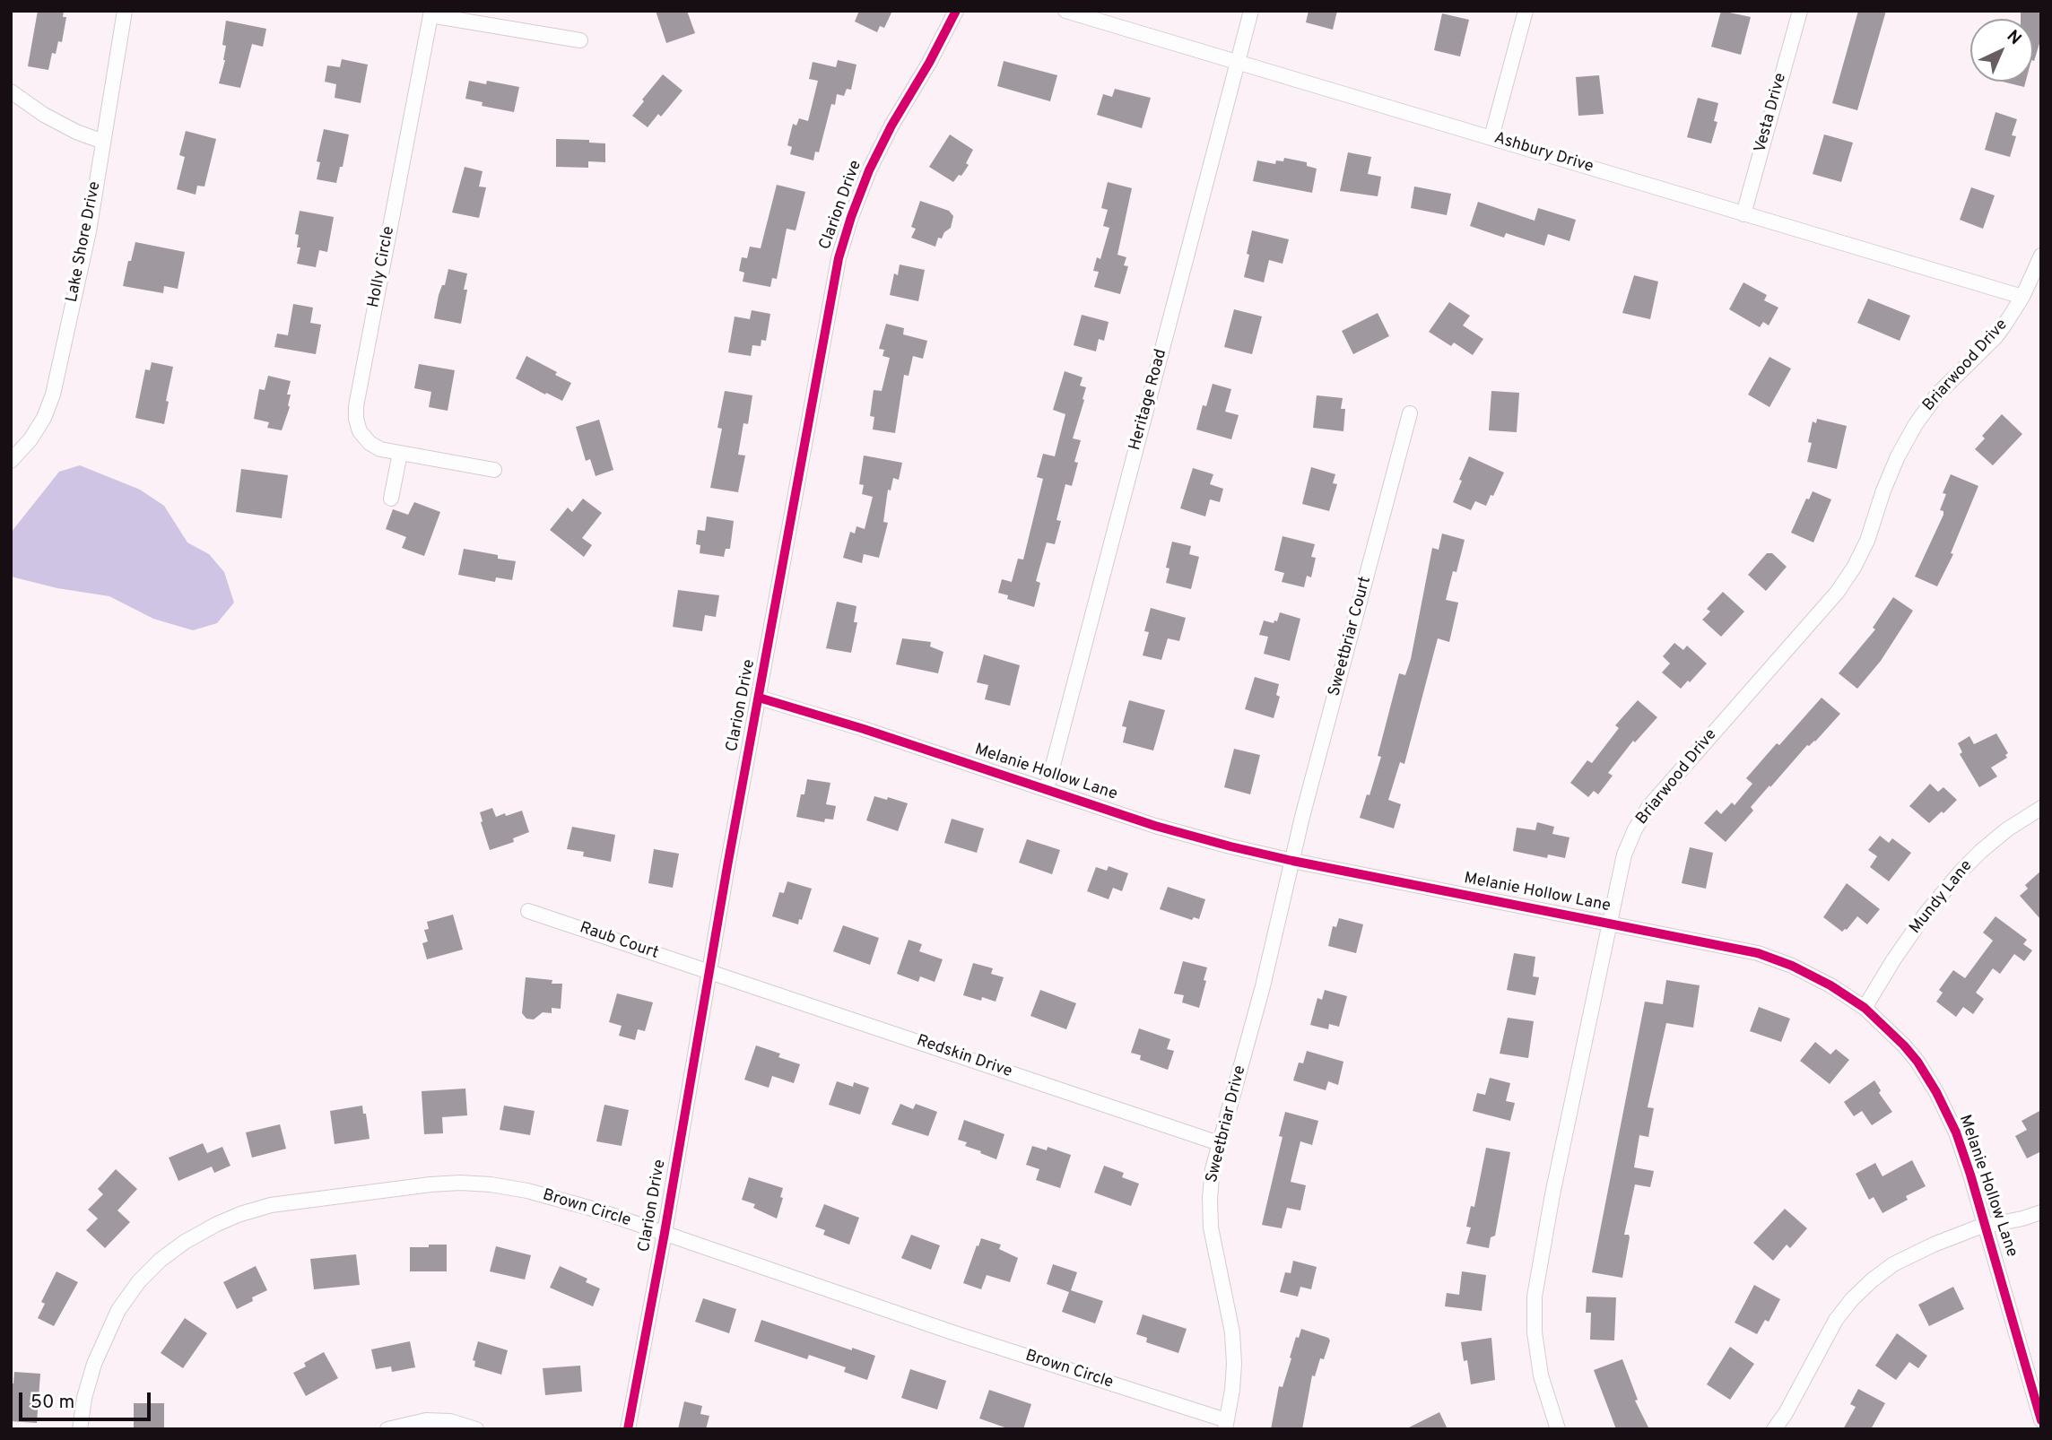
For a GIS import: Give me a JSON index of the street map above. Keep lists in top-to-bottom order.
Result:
{
  "streets": {
    "street": [
      "Vesta Drive",
      "Ashbury Drive",
      "Clarion Drive",
      "Lake Shore Drive",
      "Holly Circle",
      "Briarwood Drive",
      "Heritage Road",
      "Sweetbriar Court",
      "Melanie Hollow Lane",
      "Mundy Lane",
      "Raub Court",
      "Redskin Drive",
      "Sweetbriar Drive",
      "Brown Circle"
    ]
  },
  "crossings": [
    ["Vesta Drive", "Ashbury Drive"],
    ["Ashbury Drive", "Briarwood Drive"],
    ["Ashbury Drive", "Heritage Road"],
    ["Clarion Drive", "Melanie Hollow Lane"],
    ["Clarion Drive", "Raub Court"],
    ["Clarion Drive", "Redskin Drive"],
    ["Clarion Drive", "Brown Circle"],
    ["Briarwood Drive", "Melanie Hollow Lane"],
    ["Heritage Road", "Melanie Hollow Lane"],
    ["Sweetbriar Court", "Melanie Hollow Lane"],
    ["Sweetbriar Court", "Sweetbriar Drive"],
    ["Melanie Hollow Lane", "Mundy Lane"],
    ["Melanie Hollow Lane", "Sweetbriar Drive"],
    ["Raub Court", "Redskin Drive"],
    ["Redskin Drive", "Sweetbriar Drive"],
    ["Sweetbriar Drive", "Brown Circle"]
  ],
  "scale_bar": "50 m",
  "north": "top right"
}
